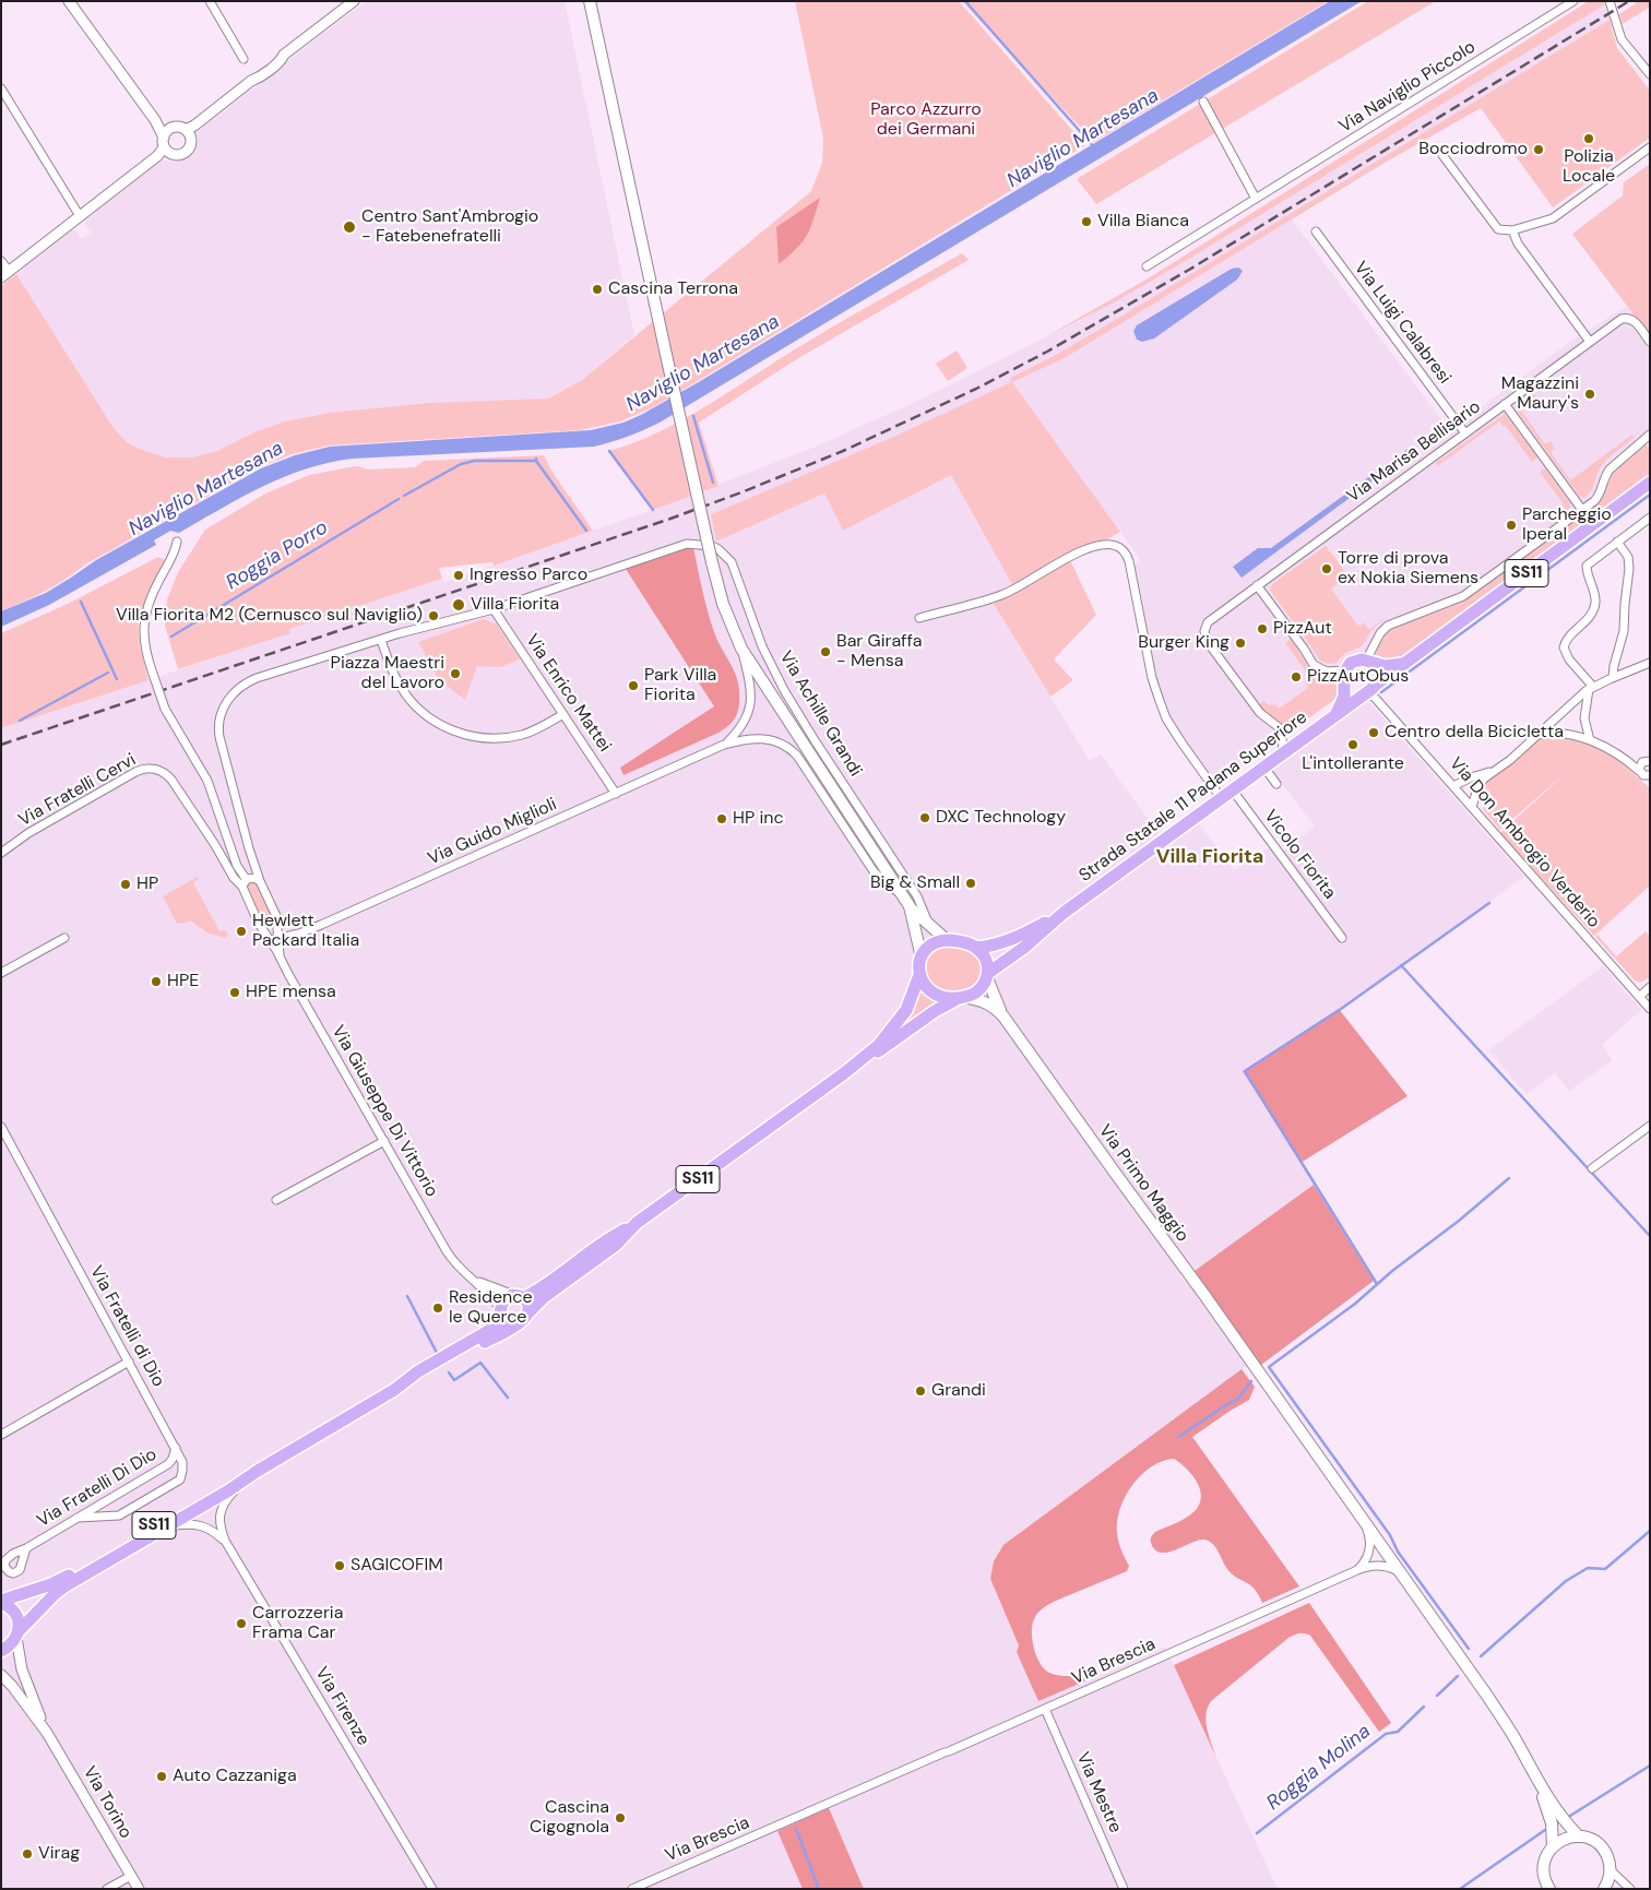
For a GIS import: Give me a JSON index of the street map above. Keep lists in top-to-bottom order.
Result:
{
  "streets": {
    "main road": ["SS11", "Strada Statale 11 Padana Superiore", "Via Primo Maggio"],
    "street": [
      "Via Naviglio Piccolo",
      "Via Luigi Calabresi",
      "Via Marisa Bellisario",
      "Via Enrico Mattei",
      "Via Achille Grandi",
      "Via Fratelli Cervi",
      "Via Guido Miglioli",
      "Via Don Ambrogio Verderio",
      "Vicolo Fiorita",
      "Via Giuseppe Di Vittorio",
      "Via Fratelli di Dio",
      "Via Fratelli Di Dio",
      "Via Brescia",
      "Via Firenze",
      "Via Mestre",
      "Via Torino"
    ]
  },
  "crossings": [
    ["Via Luigi Calabresi", "Via Marisa Bellisario"],
    ["Via Marisa Bellisario", "Strada Statale 11 Padana Superiore"],
    ["SS11", "Strada Statale 11 Padana Superiore"],
    ["SS11", "Via Giuseppe Di Vittorio"],
    ["SS11", "Via Primo Maggio"],
    ["SS11", "Via Firenze"],
    ["SS11", "Via Torino"],
    ["Via Enrico Mattei", "Via Achille Grandi"],
    ["Via Enrico Mattei", "Via Guido Miglioli"],
    ["Via Achille Grandi", "Via Giuseppe Di Vittorio"],
    ["Via Fratelli Cervi", "Via Giuseppe Di Vittorio"],
    ["Strada Statale 11 Padana Superiore", "Via Don Ambrogio Verderio"],
    ["Strada Statale 11 Padana Superiore", "Vicolo Fiorita"],
    ["Strada Statale 11 Padana Superiore", "Via Primo Maggio"],
    ["Via Guido Miglioli", "Via Giuseppe Di Vittorio"],
    ["Via Primo Maggio", "Via Brescia"],
    ["Via Fratelli di Dio", "Via Fratelli Di Dio"],
    ["Via Brescia", "Via Mestre"]
  ],
  "districts": ["Villa Fiorita"],
  "water": ["Naviglio Martesana", "Roggia Porro", "Roggia Molina"],
  "parks": ["Parco Azzurro dei Germani"],
  "places": [
    "Polizia Locale",
    "Bocciodromo",
    "Villa Bianca",
    "Centro Sant'Ambrogio - Fatebenefratelli",
    "Cascina Terrona",
    "Magazzini Maury's",
    "Parcheggio Iperal",
    "Torre di prova ex Nokia Siemens",
    "Ingresso Parco",
    "Villa Fiorita",
    "Villa Fiorita M2 (Cernusco sul Naviglio)",
    "PizzAut",
    "Burger King",
    "Bar Giraffa - Mensa",
    "Piazza Maestri del Lavoro",
    "PizzAutObus",
    "Park Villa Fiorita",
    "Centro della Bicicletta",
    "L'intollerante",
    "DXC Technology",
    "HP inc",
    "Big & Small",
    "HP",
    "Hewlett Packard Italia",
    "HPE",
    "HPE mensa",
    "Residence le Querce",
    "Grandi",
    "SAGICOFIM",
    "Carrozzeria Frama Car",
    "Auto Cazzaniga",
    "Cascina Cigognola",
    "Virag"
  ]
}
